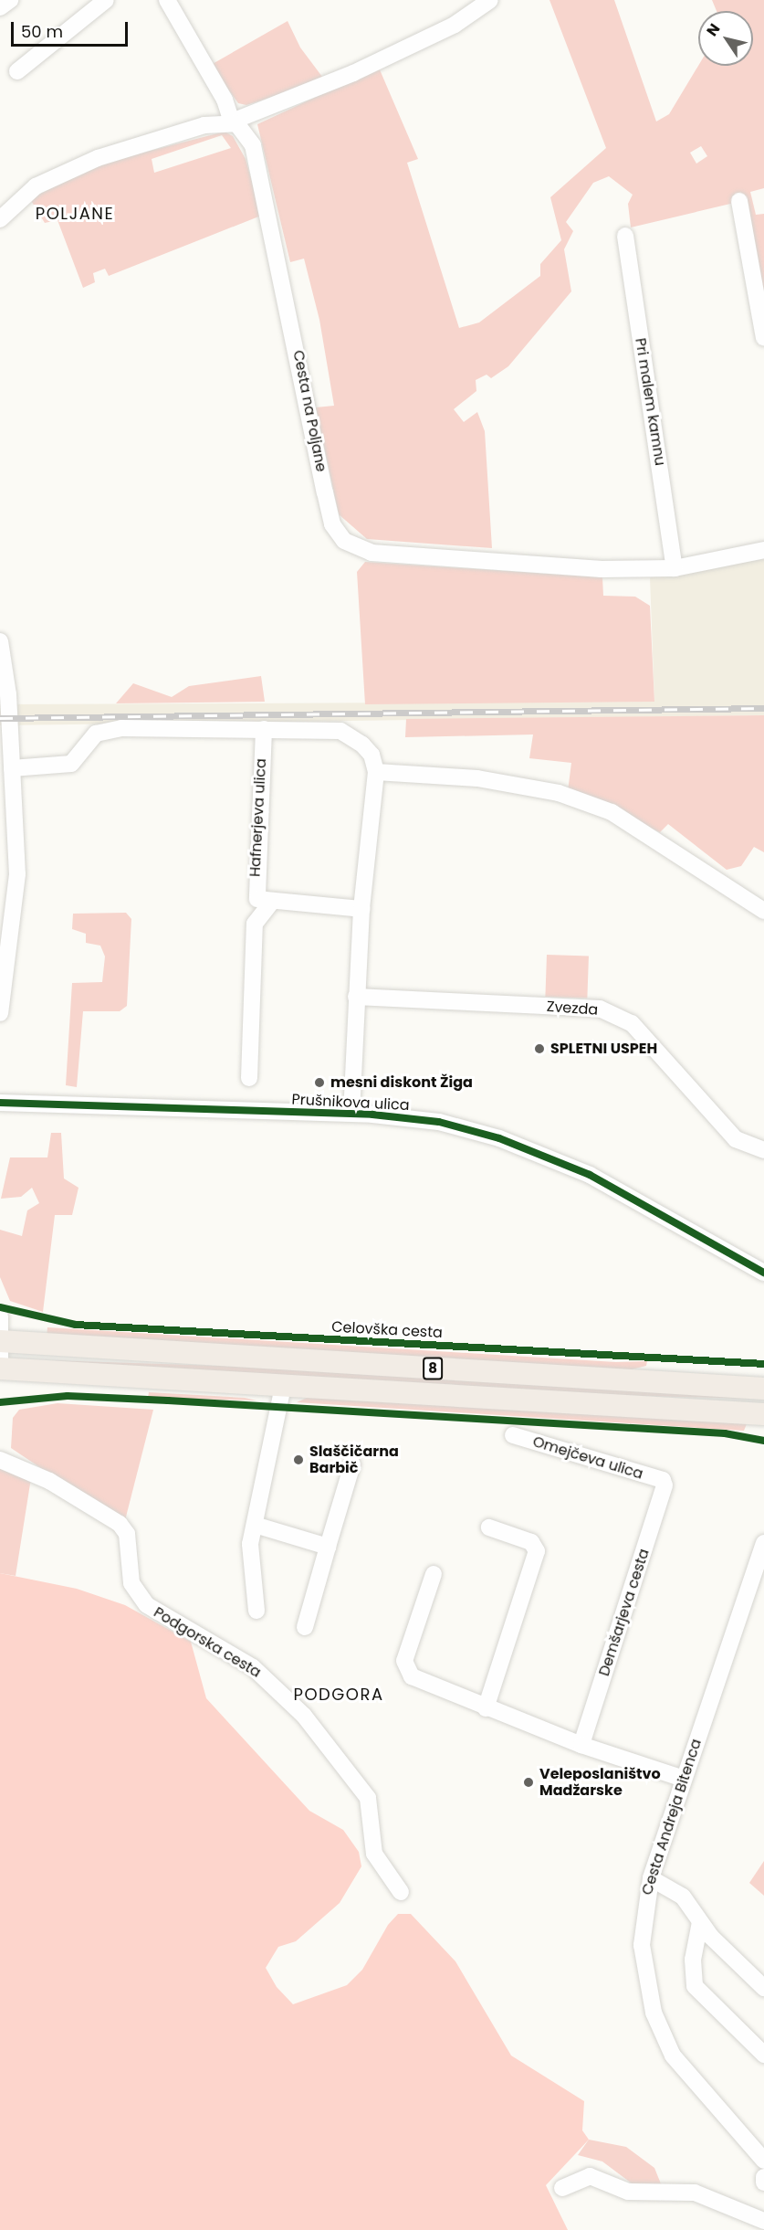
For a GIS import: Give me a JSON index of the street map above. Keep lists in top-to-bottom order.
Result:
{
  "streets": {
    "main road": ["8"],
    "street": [
      "Pri malem kamnu",
      "Cesta na Poljane",
      "Hafnerjeva ulica",
      "Zvezda",
      "Prušnikova ulica",
      "Omejčeva ulica",
      "Demšarjeva cesta",
      "Podgorska cesta",
      "Cesta Andreja Bitenca"
    ],
    "cycle path": ["Celovška cesta"]
  },
  "crossings": [
    ["Pri malem kamnu", "Cesta na Poljane"],
    ["Omejčeva ulica", "Demšarjeva cesta"]
  ],
  "districts": ["POLJANE", "PODGORA"],
  "places": [
    "SPLETNI USPEH",
    "mesni diskont Žiga",
    "Slaščičarna Barbič",
    "Veleposlaništvo Madžarske"
  ],
  "scale_bar": "50 m",
  "north": "top left"
}
